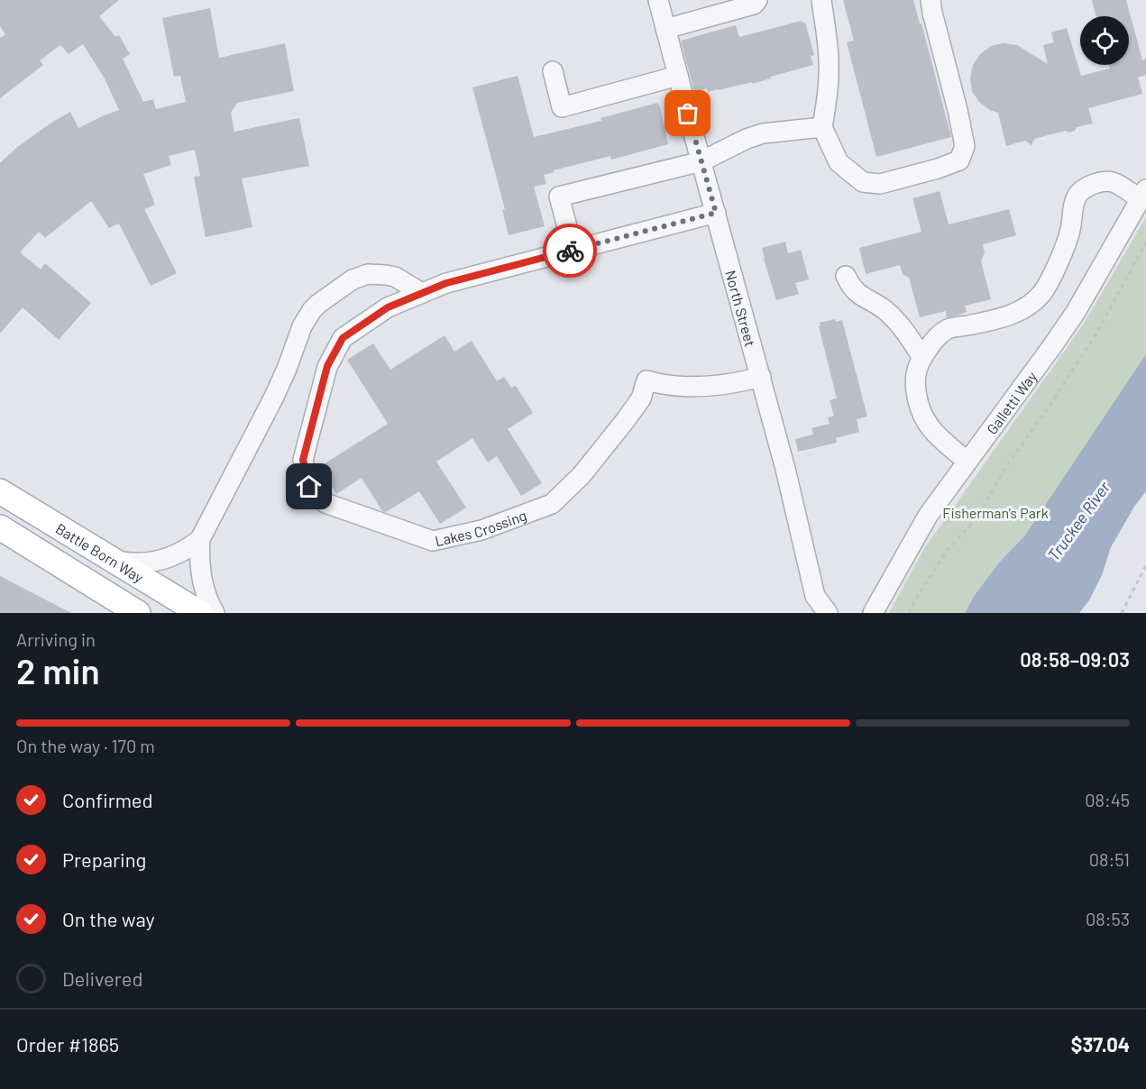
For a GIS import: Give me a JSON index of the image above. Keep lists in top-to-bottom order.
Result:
{
  "streets": {
    "main road": ["Battle Born Way"],
    "street": ["North Street", "Galletti Way", "Lakes Crossing"]
  },
  "crossings": [
    ["North Street", "Lakes Crossing"]
  ],
  "water": ["Truckee River"],
  "parks": ["Fisherman's Park"],
  "page": {
    "heading": ["2 min", "Arriving in", "08:58–09:03"],
    "panel": ["Order #1865", "$37.04"],
    "bar": "On the way · 170 m",
    "list": [
      ["Confirmed", "08:45"],
      ["Preparing", "08:51"],
      ["On the way", "08:53"],
      "Delivered"
    ]
  }
}
